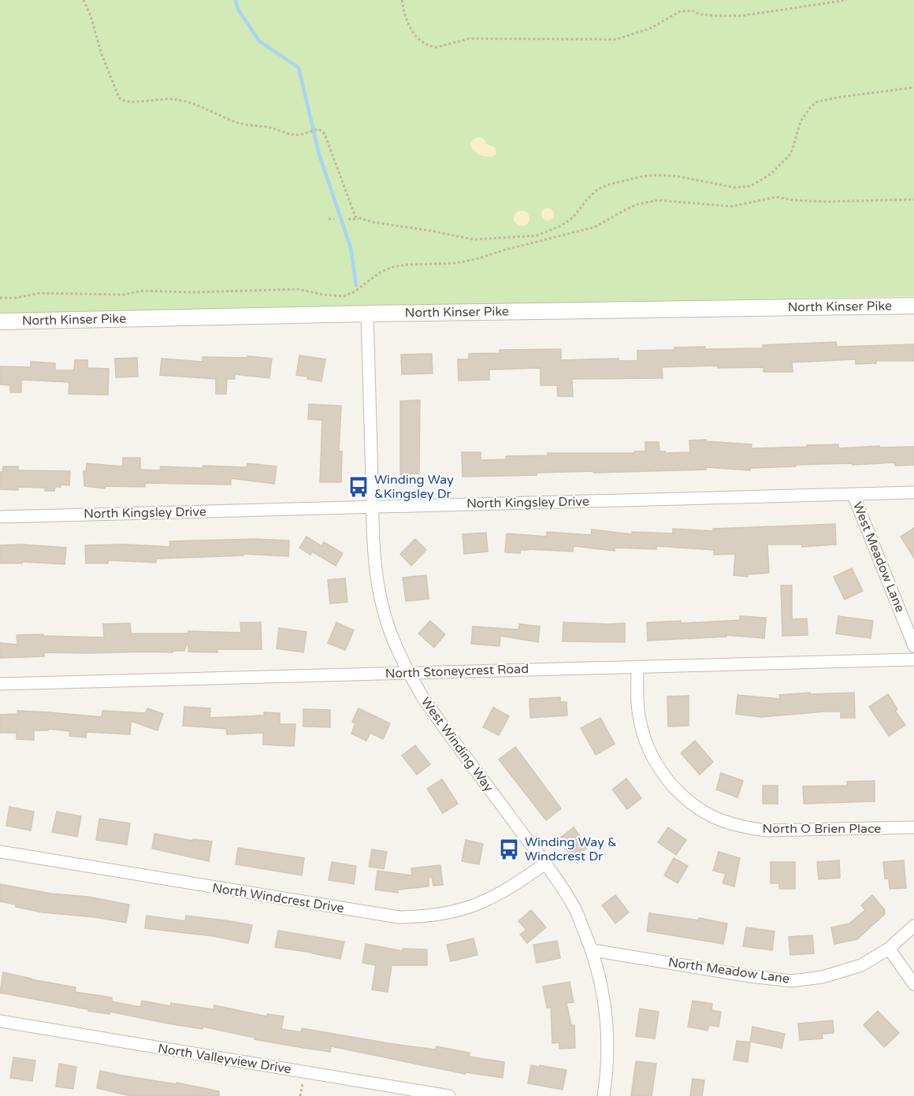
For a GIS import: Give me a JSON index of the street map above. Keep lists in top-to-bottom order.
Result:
{
  "streets": {
    "street": [
      "North Kinser Pike",
      "North Kingsley Drive",
      "West Meadow Lane",
      "North Stoneycrest Road",
      "West Winding Way",
      "North O Brien Place",
      "North Windcrest Drive",
      "North Meadow Lane",
      "North Valleyview Drive"
    ]
  },
  "crossings": [
    ["North Kinser Pike", "West Winding Way"],
    ["North Kingsley Drive", "West Meadow Lane"],
    ["North Kingsley Drive", "West Winding Way"],
    ["North Stoneycrest Road", "West Winding Way"],
    ["North Stoneycrest Road", "North O Brien Place"],
    ["West Winding Way", "North Windcrest Drive"],
    ["West Winding Way", "North Meadow Lane"]
  ],
  "places": {
    "bus stop": ["Winding Way &Kingsley Dr", "Winding Way & Windcrest Dr"]
  }
}
